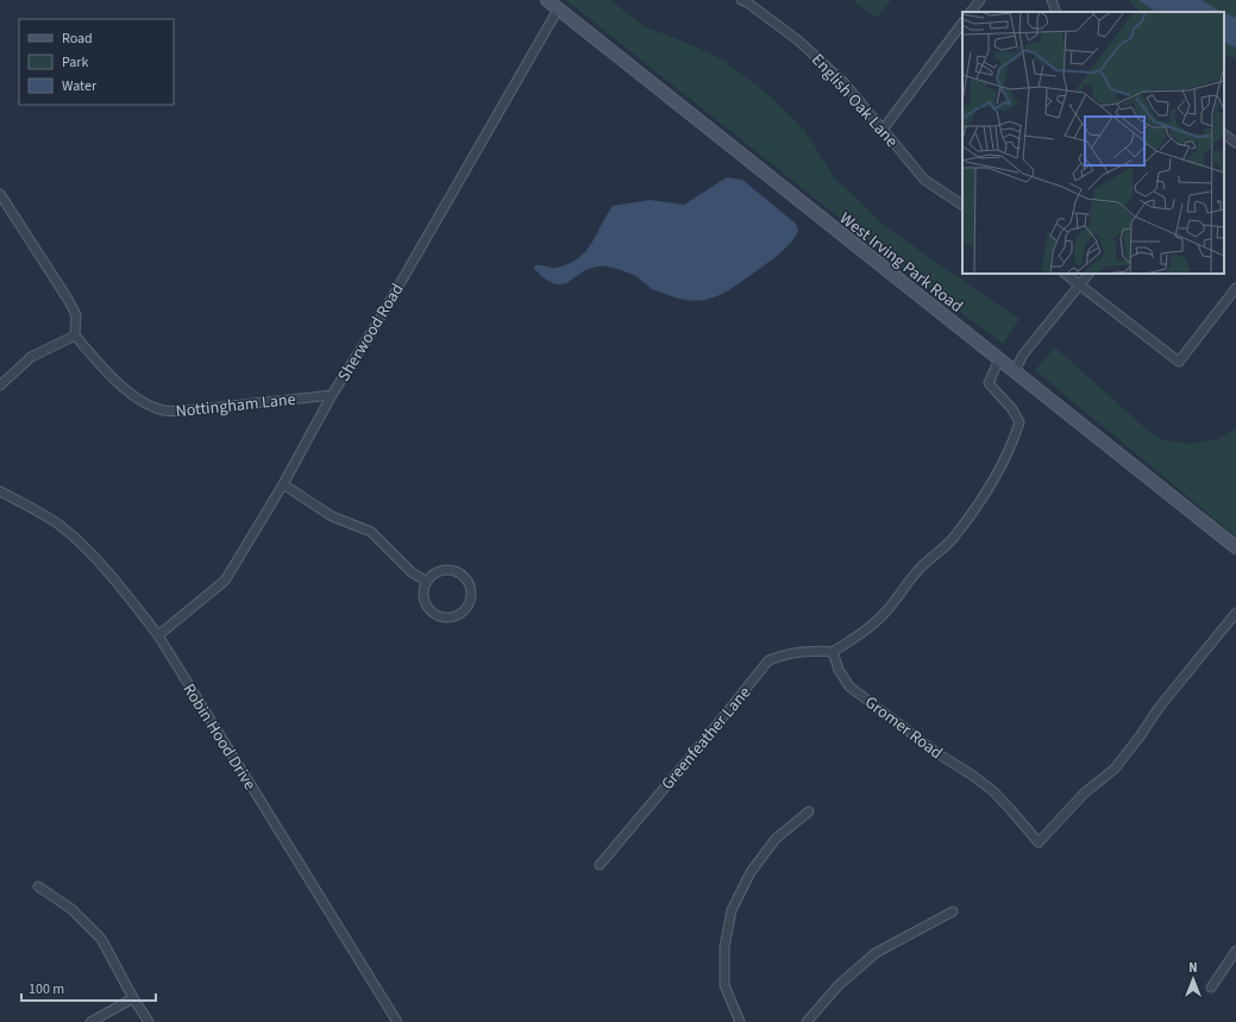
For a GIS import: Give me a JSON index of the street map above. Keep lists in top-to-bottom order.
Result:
{
  "streets": {
    "main road": ["West Irving Park Road"],
    "street": [
      "English Oak Lane",
      "Sherwood Road",
      "Nottingham Lane",
      "Gromer Road",
      "Robin Hood Drive",
      "Greenfeather Lane"
    ]
  },
  "crossings": [
    ["West Irving Park Road", "Sherwood Road"],
    ["Sherwood Road", "Nottingham Lane"],
    ["Sherwood Road", "Robin Hood Drive"],
    ["Gromer Road", "Greenfeather Lane"]
  ],
  "legend": ["Road", "Park", "Water"],
  "scale_bar": "100 m",
  "north": "top"
}
